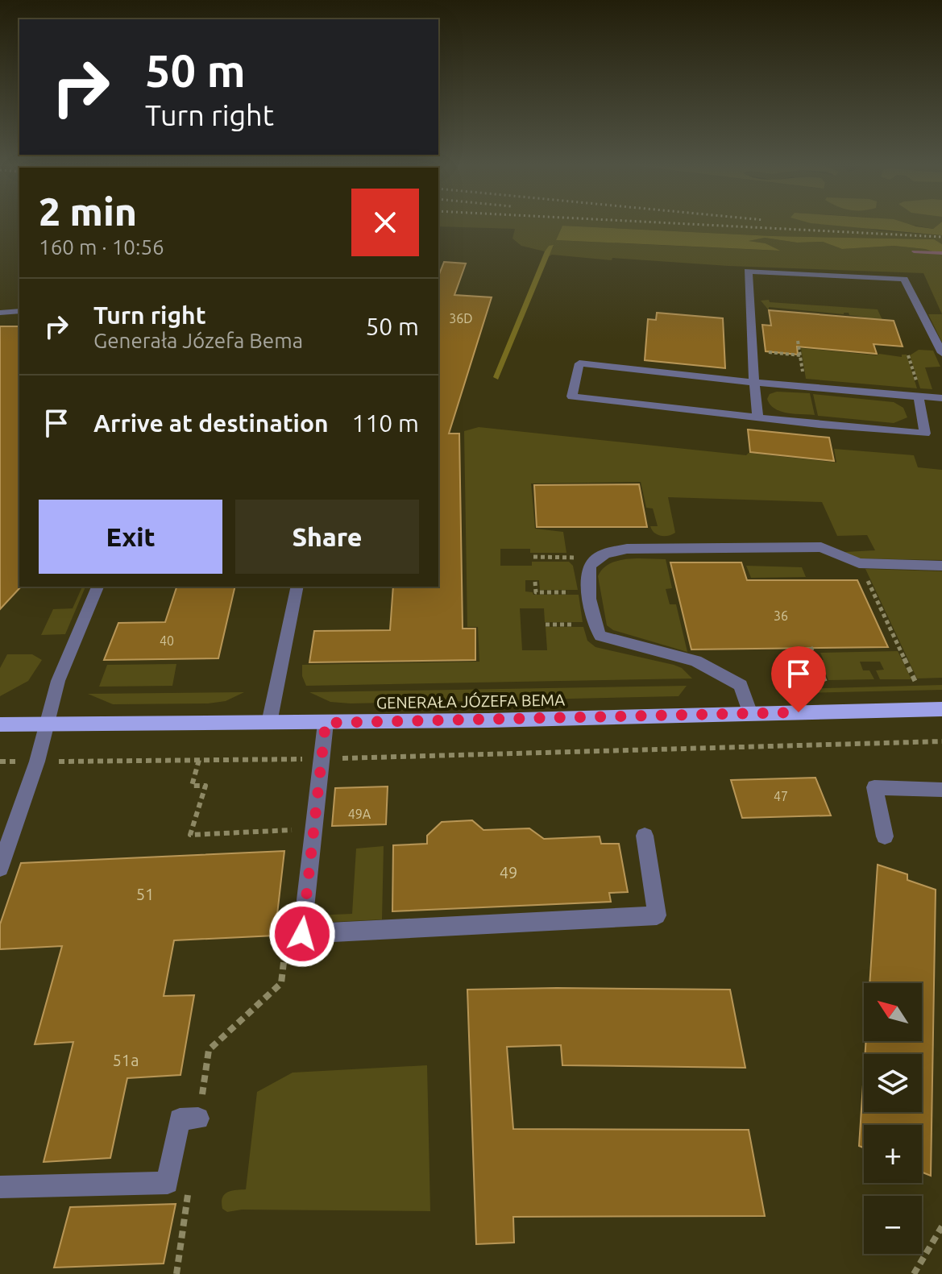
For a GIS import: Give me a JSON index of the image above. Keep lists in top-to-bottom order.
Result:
{
  "streets": {
    "main road": ["GENERAŁA JÓZEFA BEMA"]
  },
  "house_numbers": [
    "36D",
    "36",
    "40",
    "47",
    "49A",
    "49",
    "51",
    "51a"
  ],
  "north": "top left",
  "page": {
    "turn": ["50 m", "Turn right"],
    "heading": ["2 min", "160 m · 10:56"],
    "list": [
      {
        "name": "Turn right",
        "note": "Generała Józefa Bema",
        "value": "50 m"
      },
      {
        "name": "Arrive at destination",
        "value": "110 m"
      }
    ],
    "buttons": ["Exit", "Share"],
    "map_buttons": ["+", "−"]
  }
}
